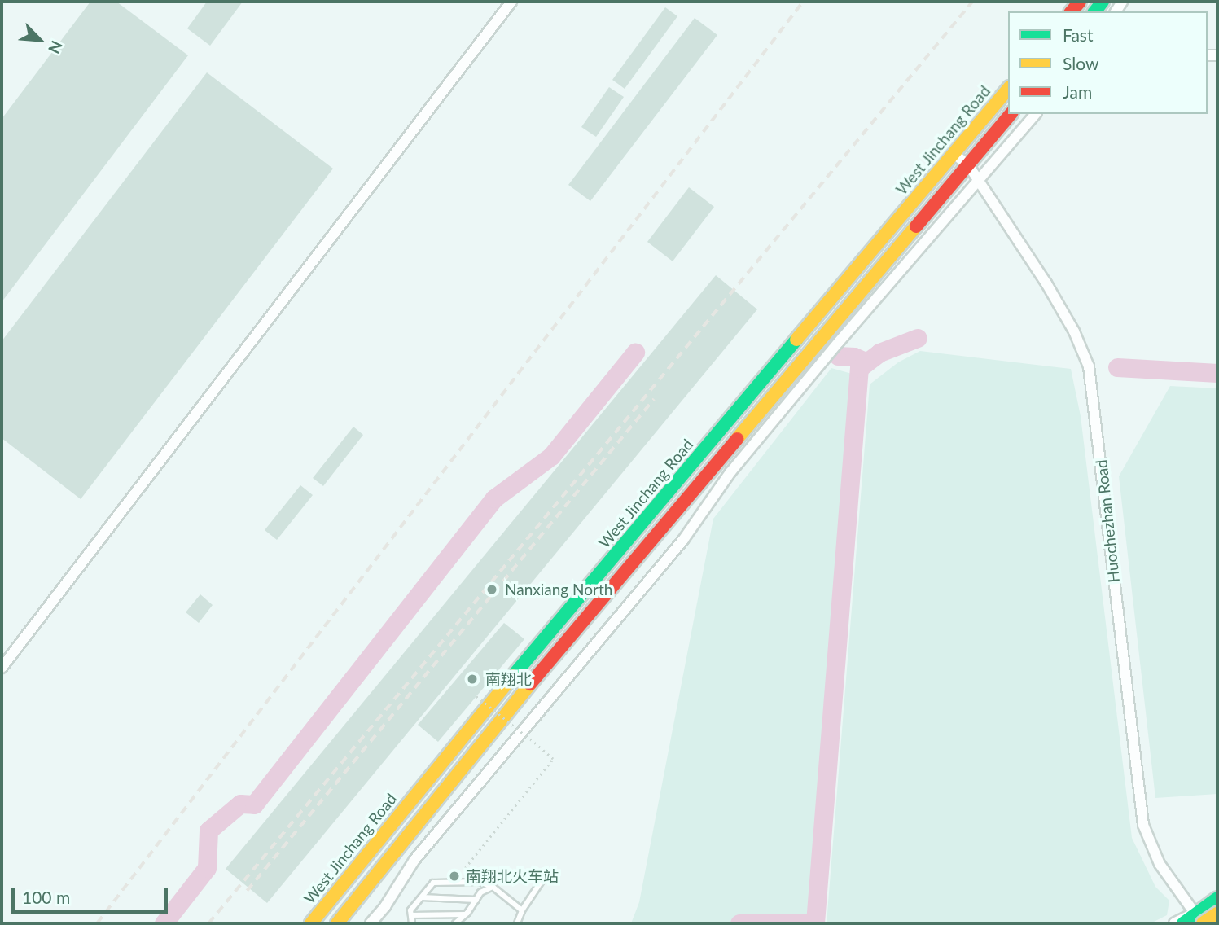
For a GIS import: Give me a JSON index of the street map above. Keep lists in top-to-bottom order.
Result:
{
  "streets": {
    "main road": ["West Jinchang Road"],
    "street": ["Huochezhan Road"]
  },
  "crossings": [
    ["West Jinchang Road", "Huochezhan Road"]
  ],
  "places": ["Nanxiang North", "南翔北", "南翔北火车站"],
  "legend": ["Fast", "Slow", "Jam"],
  "scale_bar": "100 m",
  "north": "bottom right"
}
